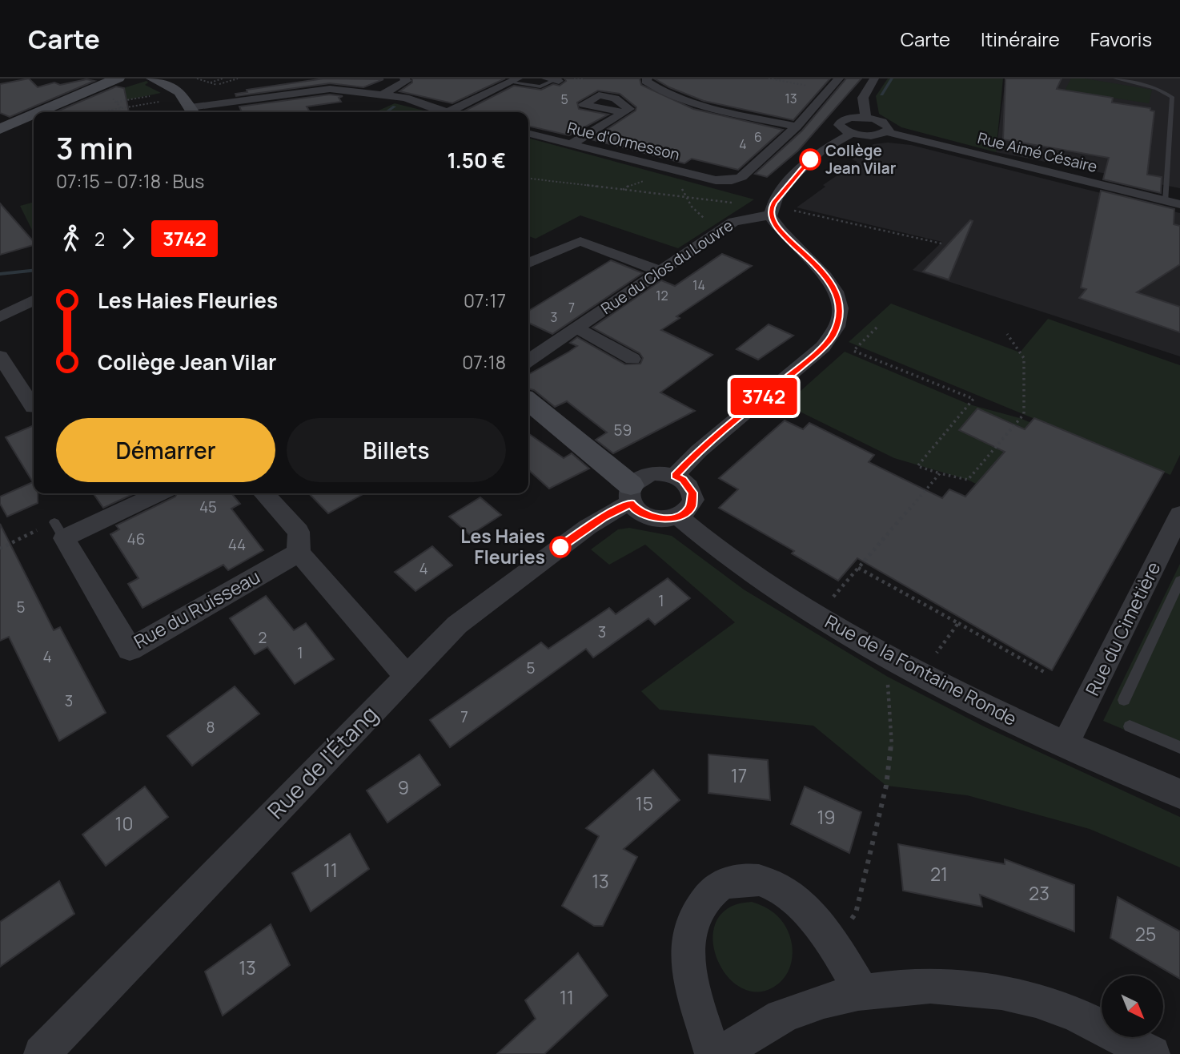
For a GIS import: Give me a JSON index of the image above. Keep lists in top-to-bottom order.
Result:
{
  "streets": {
    "street": [
      "Rue d'Ormesson",
      "Rue Aimé Césaire",
      "Rue du Clos du Louvre",
      "Rue du Ruisseau",
      "Rue du Cimetière",
      "Rue de la Fontaine Ronde",
      "Rue de l'Étang"
    ]
  },
  "crossings": [
    ["Rue du Cimetière", "Rue de la Fontaine Ronde"],
    ["Rue de la Fontaine Ronde", "Rue de l'Étang"]
  ],
  "places": ["Collège Jean Vilar", "Les Haies Fleuries"],
  "lines": ["bus line 3742"],
  "house_numbers": [
    "13",
    "5",
    "6",
    "4",
    "14",
    "12",
    "7",
    "3",
    "59",
    "45",
    "46",
    "44",
    "4",
    "1",
    "5",
    "3",
    "2",
    "1",
    "4",
    "5",
    "3",
    "7",
    "8",
    "17",
    "9",
    "15",
    "19",
    "10",
    "11",
    "21",
    "13",
    "23",
    "25",
    "13",
    "11"
  ],
  "north": "bottom right",
  "page": {
    "header": "Carte",
    "nav": ["Carte", "Itinéraire", "Favoris"],
    "on_map": "3742",
    "heading": ["3 min", "07:15 – 07:18 · Bus", "1.50 €"],
    "legs": ["2", "3742"],
    "list": [
      {
        "name": "Les Haies Fleuries",
        "value": "07:17"
      },
      {
        "name": "Collège Jean Vilar",
        "value": "07:18"
      }
    ],
    "buttons": ["Démarrer", "Billets"]
  }
}
